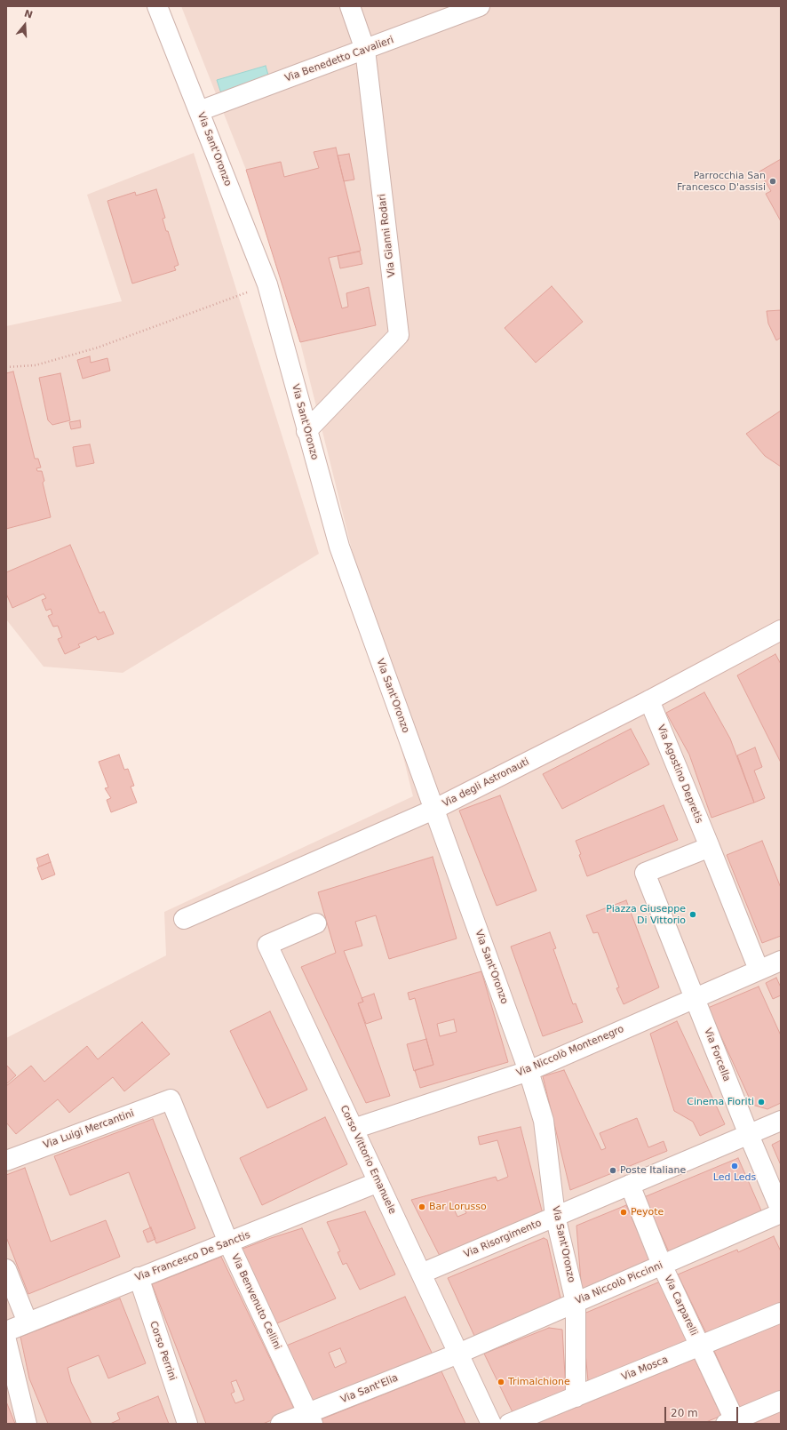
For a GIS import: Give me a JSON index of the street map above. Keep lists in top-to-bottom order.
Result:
{
  "streets": {
    "street": [
      "Via Benedetto Cavalieri",
      "Via Sant'Oronzo",
      "Via Gianni Rodari",
      "Via Agostino Depretis",
      "Via degli Astronauti",
      "Via Niccolò Montenegro",
      "Via Forcella",
      "Via Luigi Mercantini",
      "Corso Vittorio Emanuele",
      "Via Risorgimento",
      "Via Francesco De Sanctis",
      "Via Niccolò Piccinni",
      "Via Benvenuto Cellini",
      "Via Carparelli",
      "Corso Perrini",
      "Via Mosca",
      "Via Sant'Elia"
    ]
  },
  "crossings": [
    ["Via Benedetto Cavalieri", "Via Sant'Oronzo"],
    ["Via Benedetto Cavalieri", "Via Gianni Rodari"],
    ["Via Sant'Oronzo", "Via Gianni Rodari"],
    ["Via Sant'Oronzo", "Via degli Astronauti"],
    ["Via Sant'Oronzo", "Via Niccolò Montenegro"],
    ["Via Sant'Oronzo", "Via Risorgimento"],
    ["Via Sant'Oronzo", "Via Niccolò Piccinni"],
    ["Via Sant'Oronzo", "Via Mosca"],
    ["Via Agostino Depretis", "Via degli Astronauti"],
    ["Via Niccolò Montenegro", "Via Forcella"],
    ["Via Niccolò Montenegro", "Corso Vittorio Emanuele"],
    ["Via Forcella", "Via Risorgimento"],
    ["Via Luigi Mercantini", "Via Benvenuto Cellini"],
    ["Corso Vittorio Emanuele", "Via Risorgimento"],
    ["Corso Vittorio Emanuele", "Via Francesco De Sanctis"],
    ["Corso Vittorio Emanuele", "Via Niccolò Piccinni"],
    ["Corso Vittorio Emanuele", "Via Sant'Elia"],
    ["Via Risorgimento", "Via Carparelli"],
    ["Via Francesco De Sanctis", "Via Benvenuto Cellini"],
    ["Via Francesco De Sanctis", "Corso Perrini"],
    ["Via Niccolò Piccinni", "Via Carparelli"],
    ["Via Niccolò Piccinni", "Via Sant'Elia"],
    ["Via Benvenuto Cellini", "Via Sant'Elia"],
    ["Via Carparelli", "Via Mosca"]
  ],
  "places": [
    "Parrocchia San Francesco D'assisi",
    "Piazza Giuseppe Di Vittorio",
    "Cinema Fioriti",
    "Led Leds",
    "Poste Italiane",
    "Bar Lorusso",
    "Peyote",
    "Trimalchione"
  ],
  "scale_bar": "20 m",
  "north": "top"
}
